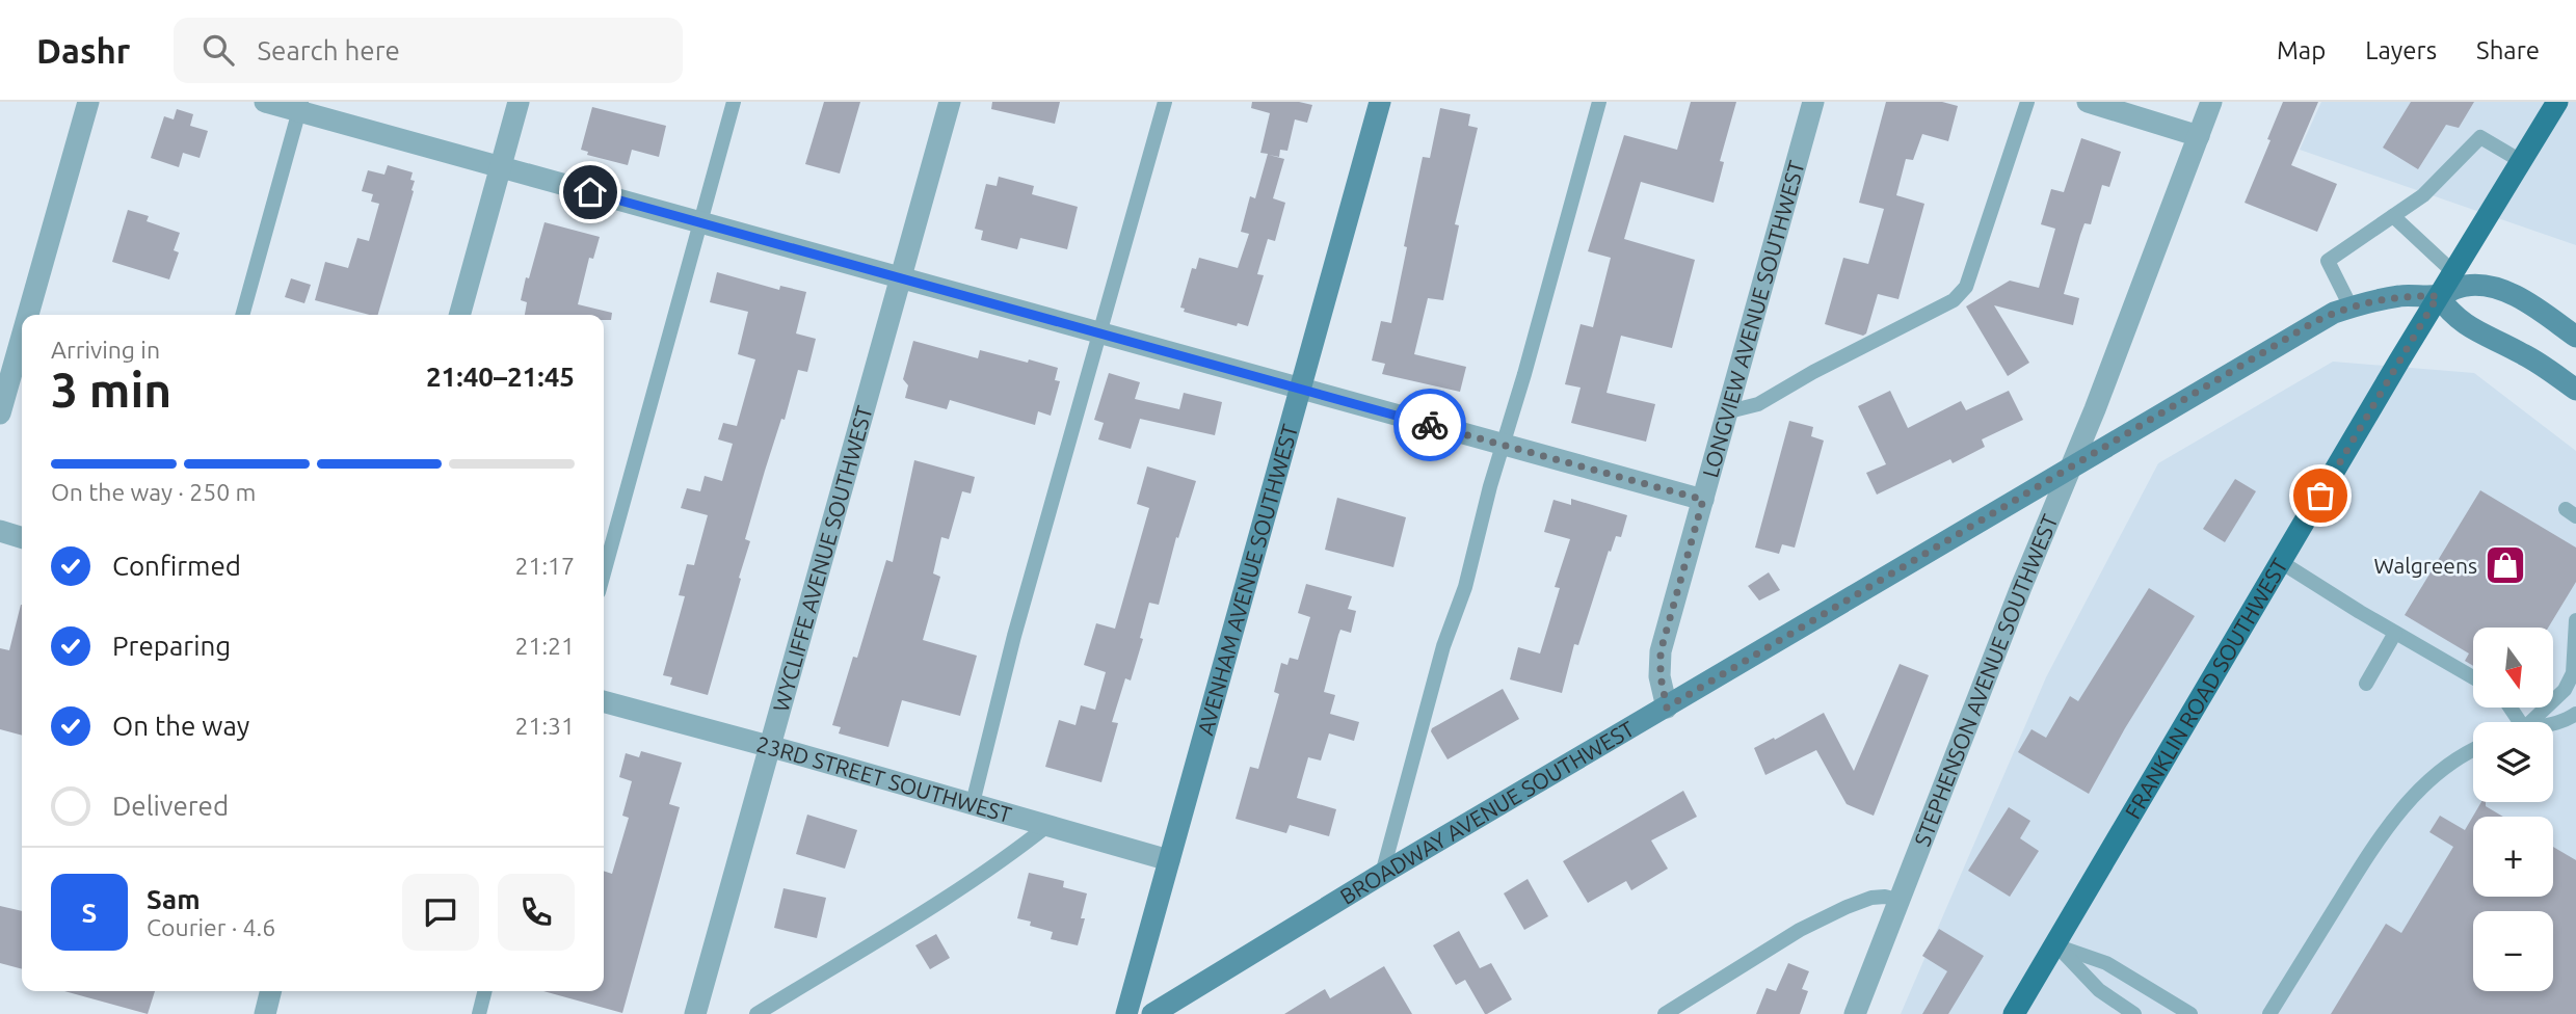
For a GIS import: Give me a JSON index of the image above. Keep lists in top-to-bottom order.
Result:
{
  "streets": {
    "main road": ["FRANKLIN ROAD SOUTHWEST"],
    "street": [
      "LONGVIEW AVENUE SOUTHWEST",
      "WYCLIFFE AVENUE SOUTHWEST",
      "AVENHAM AVENUE SOUTHWEST",
      "STEPHENSON AVENUE SOUTHWEST",
      "23RD STREET SOUTHWEST",
      "BROADWAY AVENUE SOUTHWEST"
    ]
  },
  "crossings": [
    ["LONGVIEW AVENUE SOUTHWEST", "BROADWAY AVENUE SOUTHWEST"],
    ["WYCLIFFE AVENUE SOUTHWEST", "23RD STREET SOUTHWEST"],
    ["AVENHAM AVENUE SOUTHWEST", "23RD STREET SOUTHWEST"],
    ["STEPHENSON AVENUE SOUTHWEST", "BROADWAY AVENUE SOUTHWEST"],
    ["FRANKLIN ROAD SOUTHWEST", "BROADWAY AVENUE SOUTHWEST"]
  ],
  "places": {
    "shop": ["Walgreens"]
  },
  "north": "bottom",
  "page": {
    "header": "Dashr",
    "search": "Search here",
    "nav": ["Map", "Layers", "Share"],
    "heading": ["3 min", "Arriving in", "21:40–21:45"],
    "panel": ["Sam", "Courier · 4.6"],
    "bar": "On the way · 250 m",
    "list": [
      ["Confirmed", "21:17"],
      ["Preparing", "21:21"],
      ["On the way", "21:31"],
      "Delivered"
    ],
    "map_buttons": ["+", "−"],
    "round": "S"
  }
}
